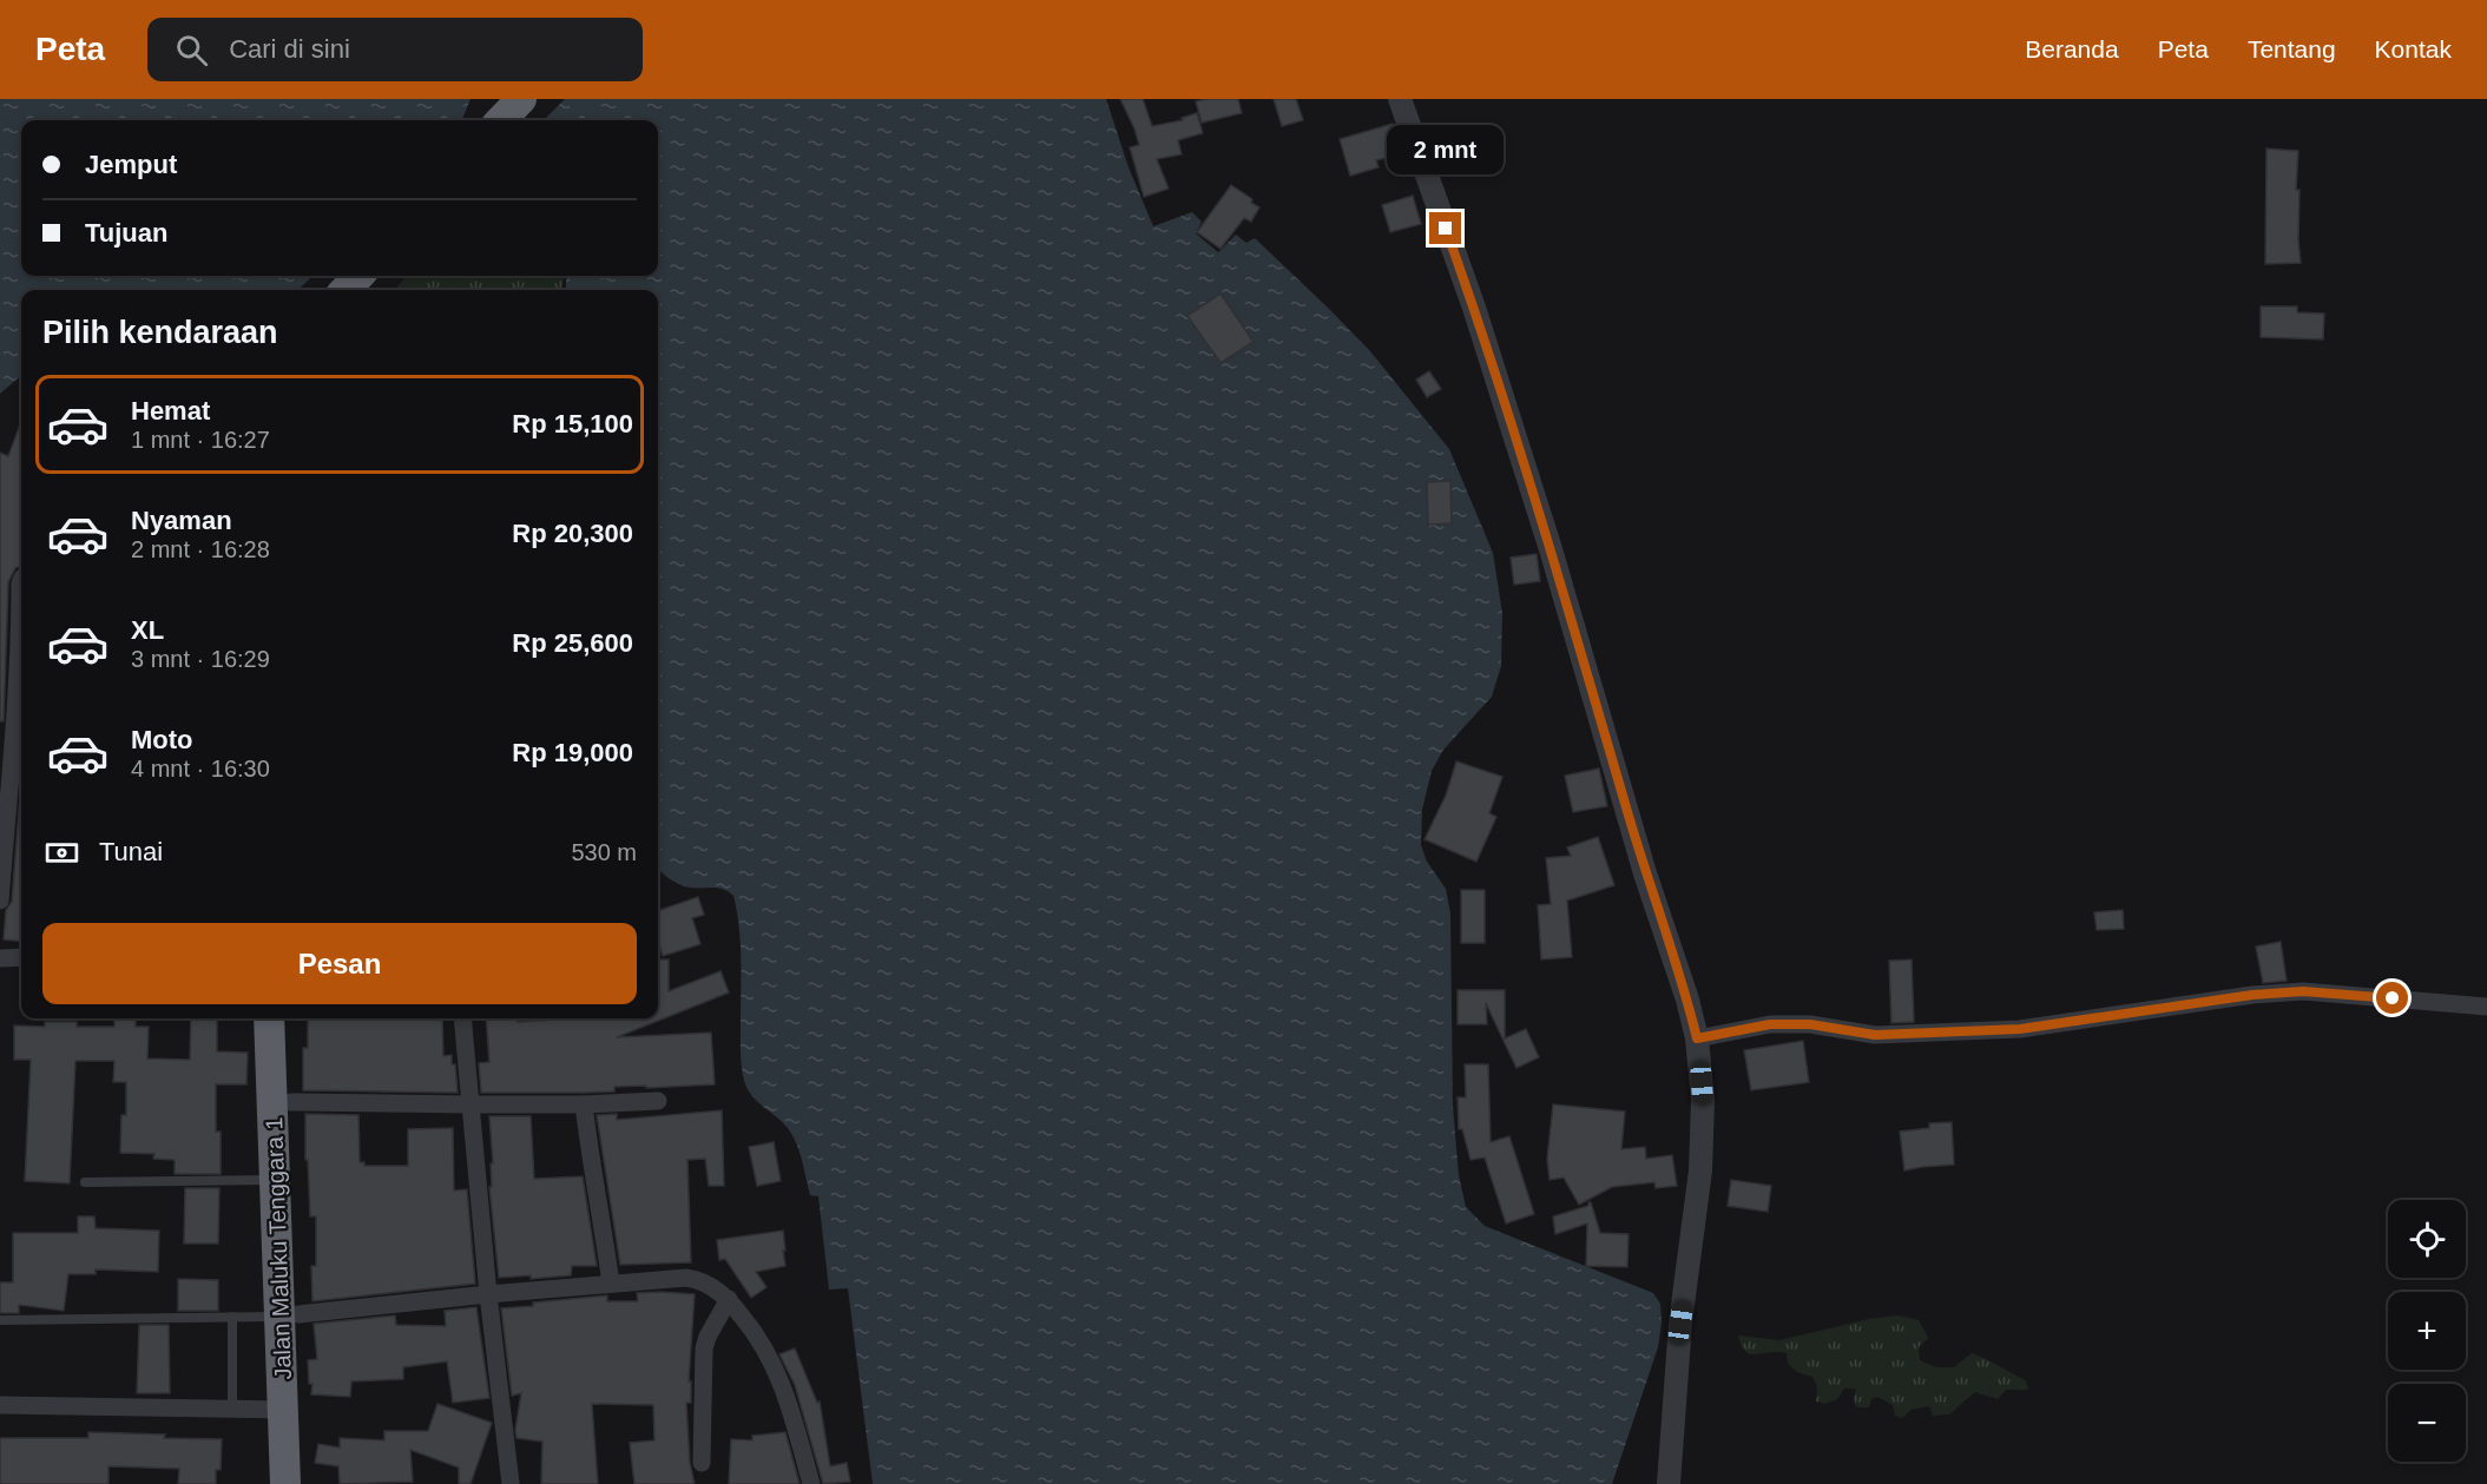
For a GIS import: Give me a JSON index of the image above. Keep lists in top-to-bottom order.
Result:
{
  "streets": {
    "highway": ["Jalan Maluku Tenggara 1"]
  },
  "page": {
    "header": "Peta",
    "search": "Cari di sini",
    "nav": [
      "Beranda",
      "Peta",
      "Tentang",
      "Kontak"
    ],
    "banner": ["Jemput", "Tujuan"],
    "bubble": "2 mnt",
    "heading": "Pilih kendaraan",
    "list": [
      {
        "name": "Hemat",
        "note": "1 mnt · 16:27",
        "value": "Rp 15,100"
      },
      {
        "name": "Nyaman",
        "note": "2 mnt · 16:28",
        "value": "Rp 20,300"
      },
      {
        "name": "XL",
        "note": "3 mnt · 16:29",
        "value": "Rp 25,600"
      },
      {
        "name": "Moto",
        "note": "4 mnt · 16:30",
        "value": "Rp 19,000"
      }
    ],
    "pay": ["Tunai", "530 m"],
    "buttons": "Pesan",
    "map_buttons": ["+", "−"]
  }
}
